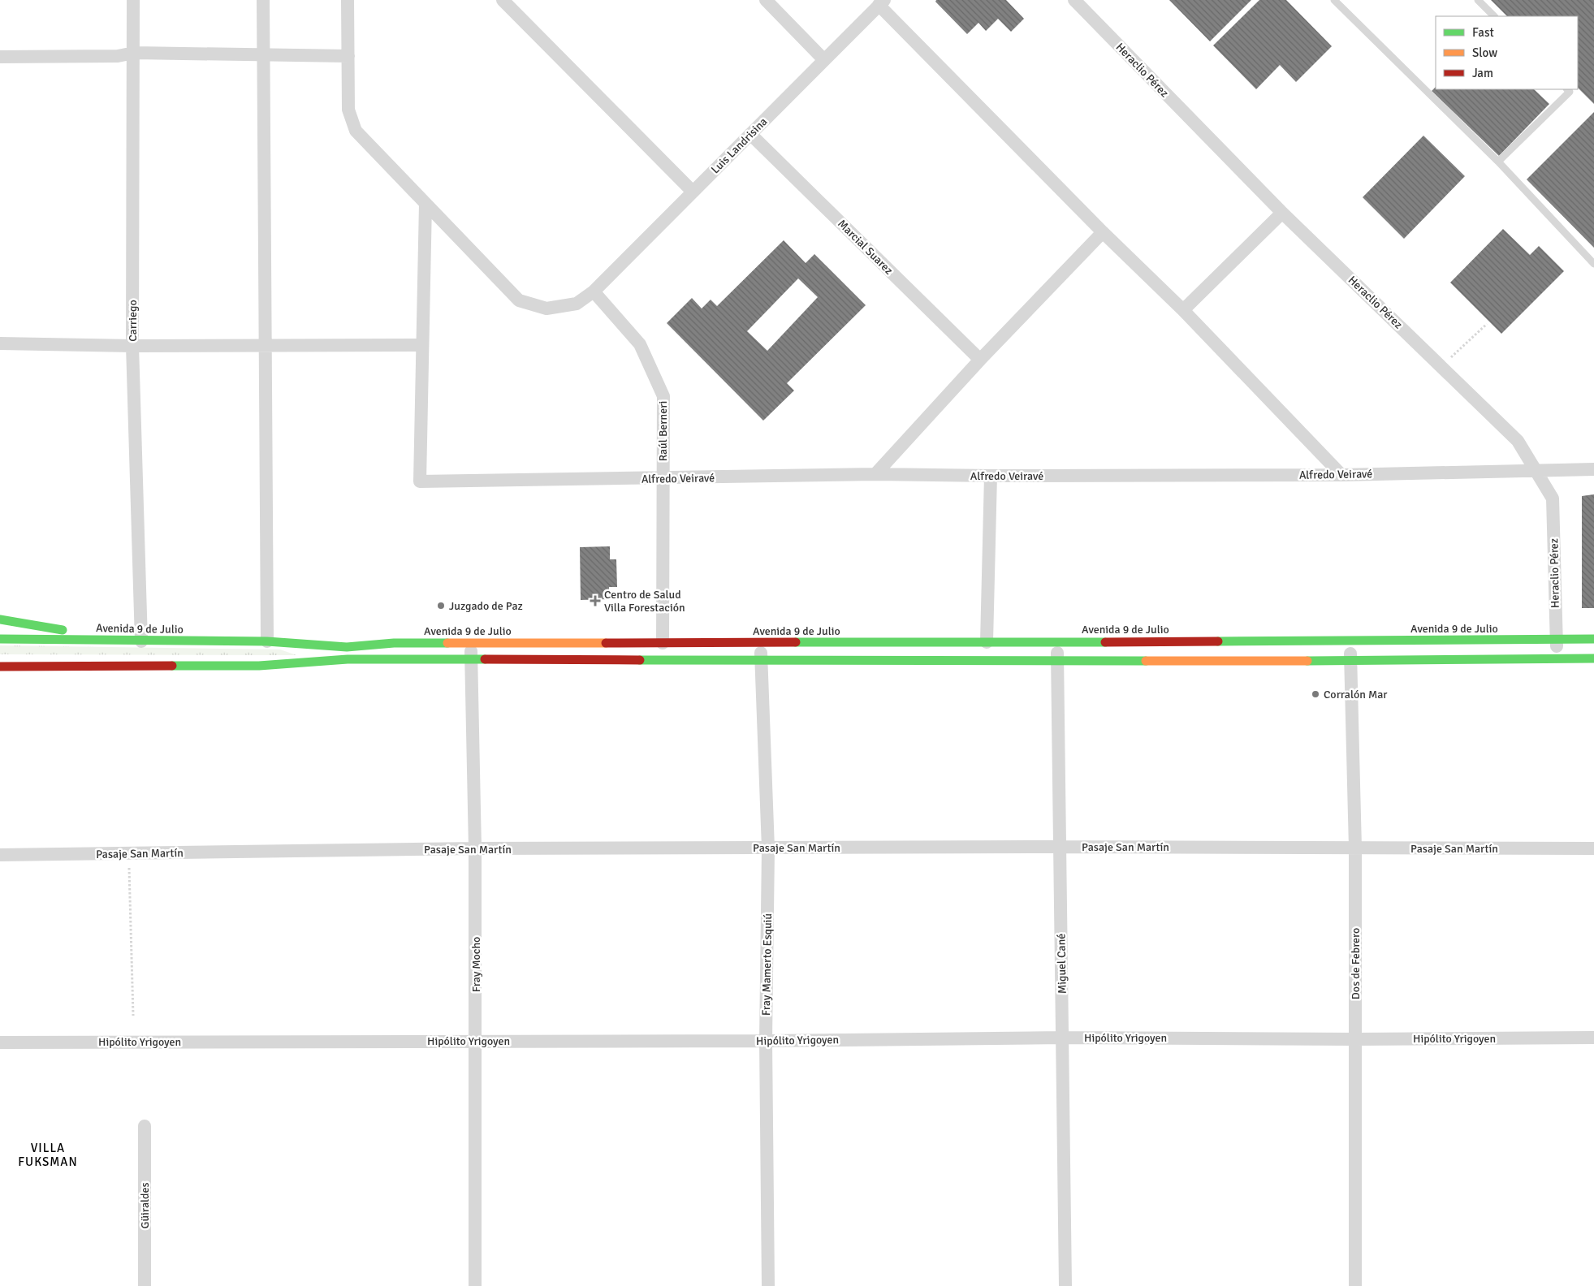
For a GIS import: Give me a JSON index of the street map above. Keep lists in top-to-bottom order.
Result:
{
  "streets": {
    "main road": ["Avenida 9 de Julio"],
    "street": [
      "Heraclio Pérez",
      "Luis Landrisina",
      "Marcial Suarez",
      "Carriego",
      "Raúl Berneri",
      "Alfredo Veiravé",
      "Pasaje San Martín",
      "Miguel Cané",
      "Dos de Febrero",
      "Fray Mocho",
      "Fray Mamerto Esquiú",
      "Hipólito Yrigoyen",
      "Güiraldes"
    ]
  },
  "crossings": [
    ["Heraclio Pérez", "Alfredo Veiravé"],
    ["Heraclio Pérez", "Avenida 9 de Julio"],
    ["Luis Landrisina", "Marcial Suarez"],
    ["Luis Landrisina", "Raúl Berneri"],
    ["Carriego", "Avenida 9 de Julio"],
    ["Raúl Berneri", "Alfredo Veiravé"],
    ["Raúl Berneri", "Avenida 9 de Julio"],
    ["Avenida 9 de Julio", "Miguel Cané"],
    ["Avenida 9 de Julio", "Dos de Febrero"],
    ["Avenida 9 de Julio", "Fray Mocho"],
    ["Avenida 9 de Julio", "Fray Mamerto Esquiú"],
    ["Pasaje San Martín", "Miguel Cané"],
    ["Pasaje San Martín", "Dos de Febrero"],
    ["Pasaje San Martín", "Fray Mocho"],
    ["Pasaje San Martín", "Fray Mamerto Esquiú"],
    ["Miguel Cané", "Hipólito Yrigoyen"],
    ["Dos de Febrero", "Hipólito Yrigoyen"],
    ["Fray Mocho", "Hipólito Yrigoyen"],
    ["Fray Mamerto Esquiú", "Hipólito Yrigoyen"]
  ],
  "districts": ["VILLA FUKSMAN"],
  "places": {
    "health": ["Centro de Salud Villa Forestación"],
    "other": ["Juzgado de Paz", "Corralón Mar"]
  },
  "legend": ["Fast", "Slow", "Jam"]
}
